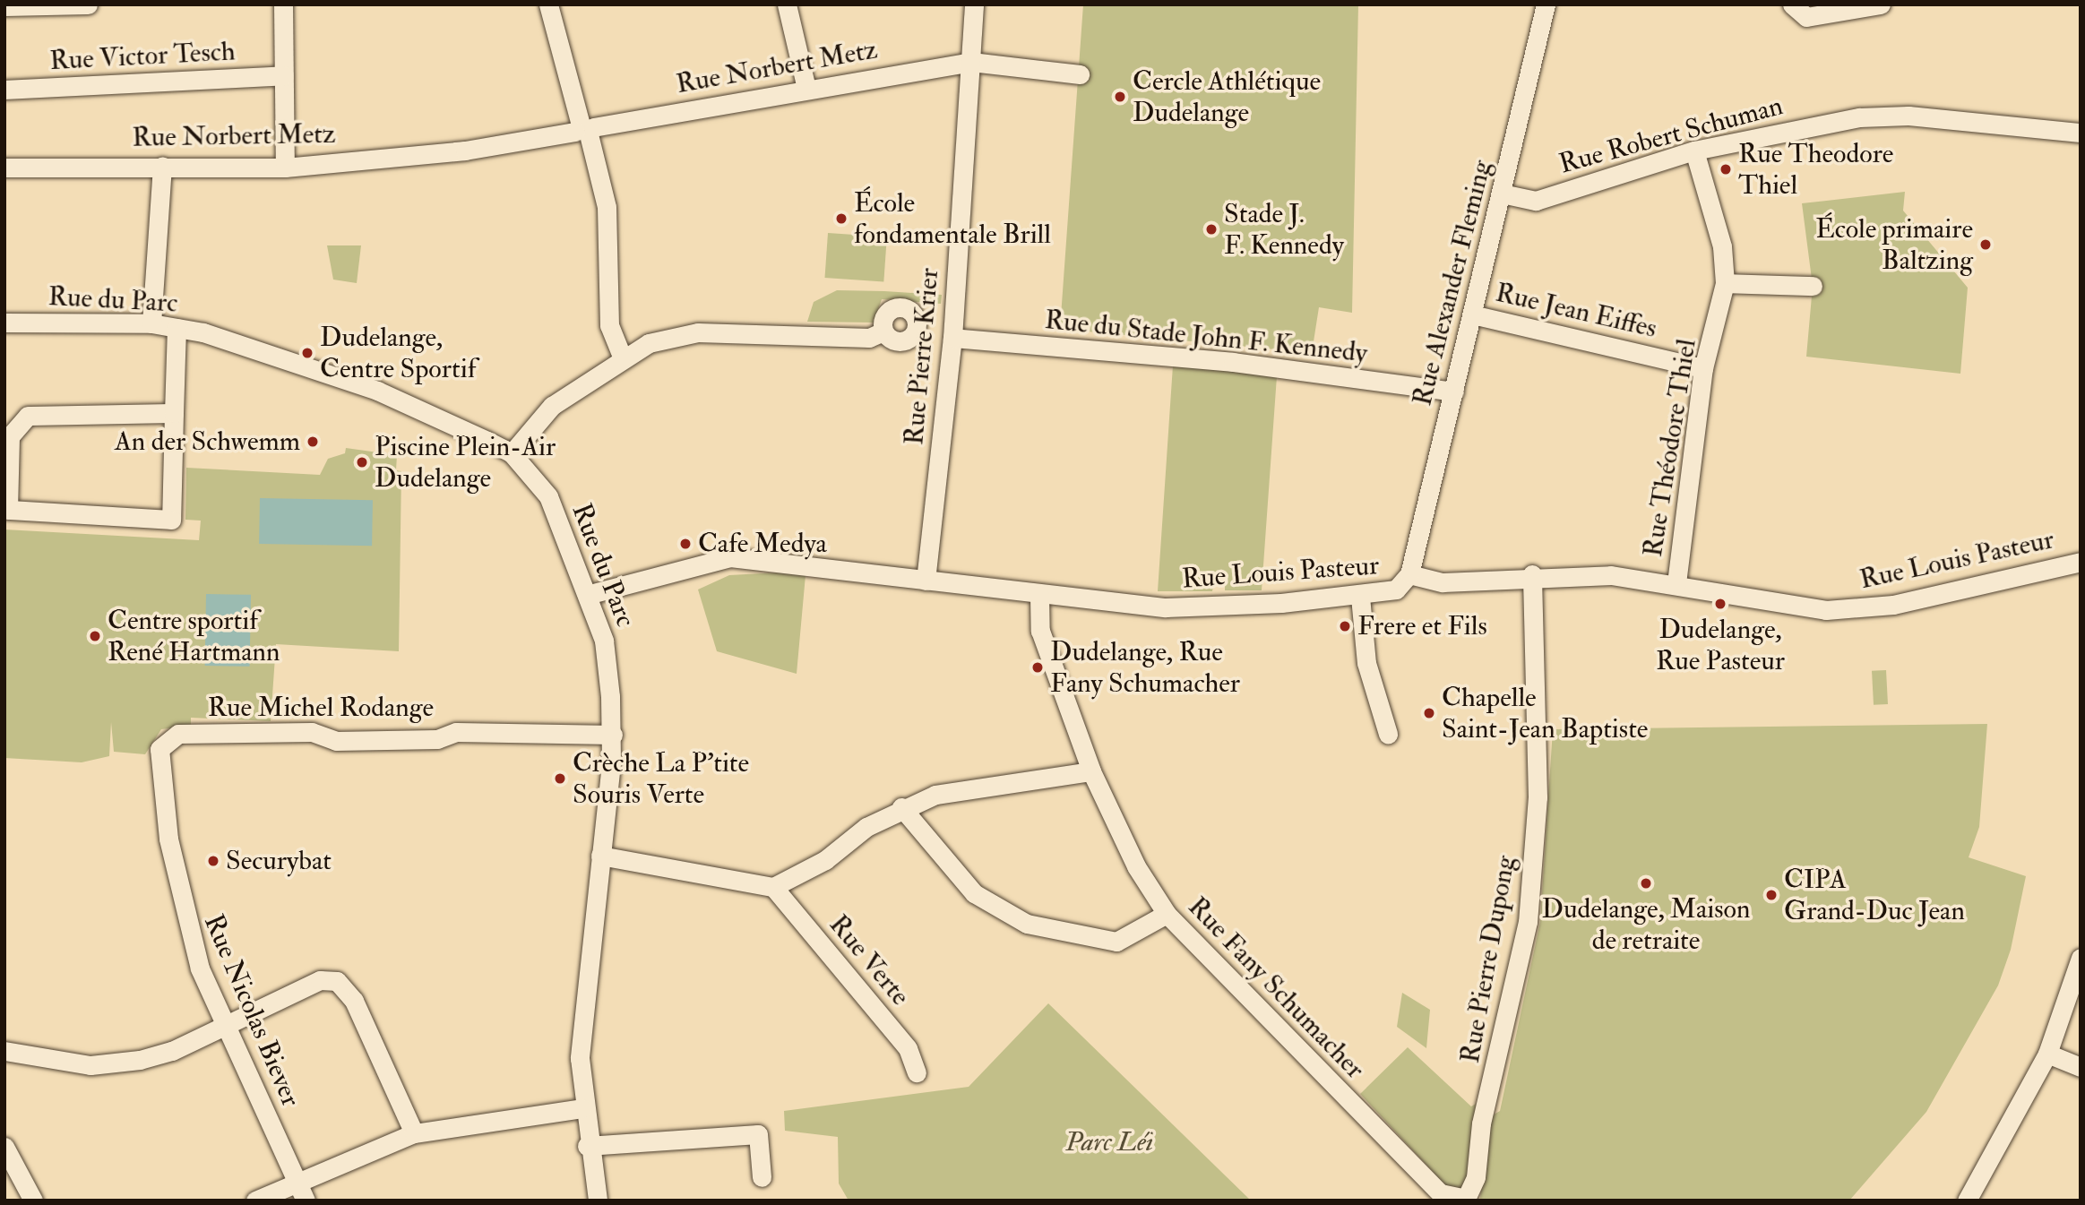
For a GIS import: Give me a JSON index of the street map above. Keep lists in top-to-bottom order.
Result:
{
  "streets": {
    "street": [
      "Rue Victor Tesch",
      "Rue Norbert Metz",
      "Rue Robert Schuman",
      "Rue Alexander Fleming",
      "Rue du Parc",
      "Rue Jean Eiffes",
      "Rue du Stade John F. Kennedy",
      "Rue Pierre Krier",
      "Rue Théodore Thiel",
      "Rue Louis Pasteur",
      "Rue Michel Rodange",
      "Rue Pierre Dupong",
      "Rue Verte",
      "Rue Fany Schumacher",
      "Rue Nicolas Biever"
    ]
  },
  "crossings": [
    ["Rue Norbert Metz", "Rue Pierre Krier"],
    ["Rue Robert Schuman", "Rue Alexander Fleming"],
    ["Rue Robert Schuman", "Rue Théodore Thiel"],
    ["Rue Alexander Fleming", "Rue Jean Eiffes"],
    ["Rue Alexander Fleming", "Rue du Stade John F. Kennedy"],
    ["Rue Alexander Fleming", "Rue Louis Pasteur"],
    ["Rue du Parc", "Rue Louis Pasteur"],
    ["Rue du Parc", "Rue Michel Rodange"],
    ["Rue Jean Eiffes", "Rue Théodore Thiel"],
    ["Rue du Stade John F. Kennedy", "Rue Pierre Krier"],
    ["Rue Pierre Krier", "Rue Louis Pasteur"],
    ["Rue Théodore Thiel", "Rue Louis Pasteur"],
    ["Rue Louis Pasteur", "Rue Pierre Dupong"],
    ["Rue Louis Pasteur", "Rue Fany Schumacher"],
    ["Rue Michel Rodange", "Rue Nicolas Biever"],
    ["Rue Pierre Dupong", "Rue Fany Schumacher"]
  ],
  "parks": ["Parc Léi"],
  "places": [
    "Cercle Athlétique Dudelange",
    "Rue Theodore Thiel",
    "École fondamentale Brill",
    "Stade J. F. Kennedy",
    "École primaire Baltzing",
    "Dudelange, Centre Sportif",
    "An der Schwemm",
    "Piscine Plein-Air Dudelange",
    "Cafe Medya",
    "Dudelange, Rue Pasteur",
    "Frere et Fils",
    "Centre sportif René Hartmann",
    "Dudelange, Rue Fany Schumacher",
    "Chapelle Saint-Jean Baptiste",
    "Crèche La P'tite Souris Verte",
    "Securybat",
    "Dudelange, Maison de retraite",
    "CIPA Grand-Duc Jean"
  ]
}
